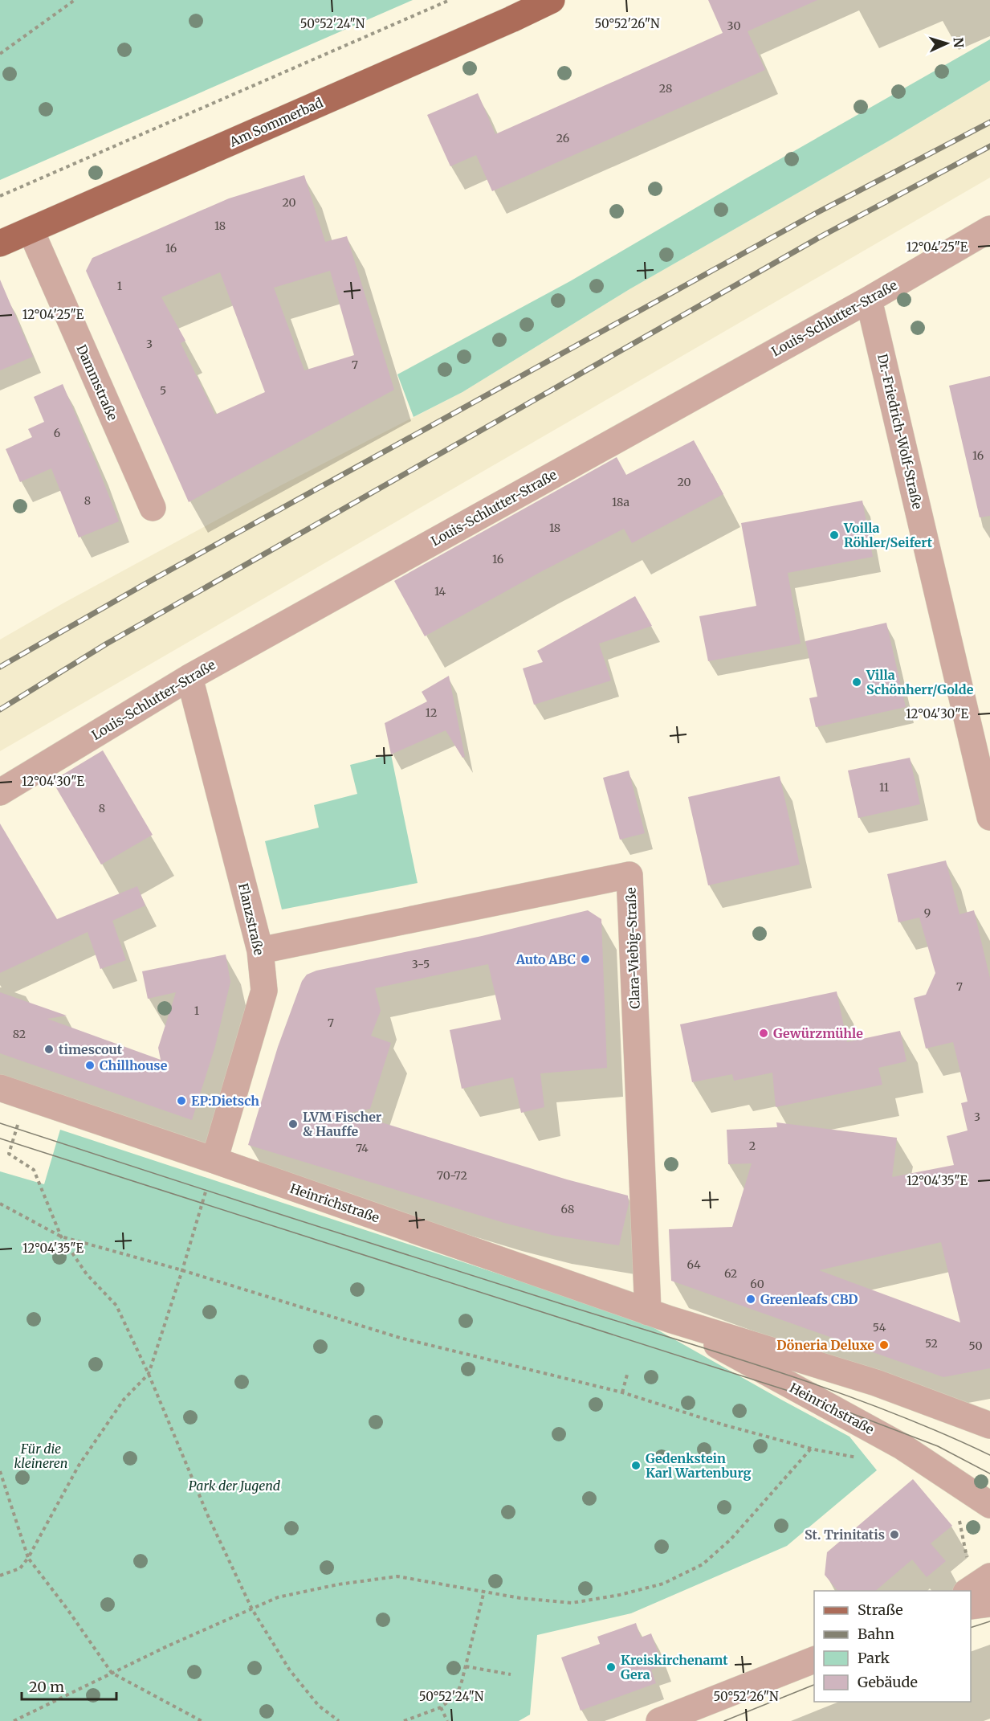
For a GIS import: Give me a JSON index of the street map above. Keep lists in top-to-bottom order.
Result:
{
  "streets": {
    "main road": ["Am Sommerbad"],
    "street": [
      "Louis-Schlutter-Straße",
      "Dammstraße",
      "Dr.-Friedrich-Wolf-Straße",
      "Flanzstraße",
      "Clara-Viebig-Straße",
      "Heinrichstraße"
    ]
  },
  "crossings": [
    ["Am Sommerbad", "Dammstraße"],
    ["Louis-Schlutter-Straße", "Dr.-Friedrich-Wolf-Straße"],
    ["Louis-Schlutter-Straße", "Flanzstraße"],
    ["Flanzstraße", "Clara-Viebig-Straße"],
    ["Flanzstraße", "Heinrichstraße"],
    ["Clara-Viebig-Straße", "Heinrichstraße"]
  ],
  "parks": ["Für die kleineren", "Park der Jugend"],
  "places": [
    "Voilla Röhler/Seifert",
    "Villa Schönherr/Golde",
    "Auto ABC",
    "Gewürzmühle",
    "timescout",
    "Chillhouse",
    "EP:Dietsch",
    "LVM Fischer & Hauffe",
    "Greenleafs CBD",
    "Döneria Deluxe",
    "Gedenkstein Karl Wartenburg",
    "St. Trinitatis",
    "Kreiskirchenamt Gera"
  ],
  "house_numbers": [
    "30",
    "28",
    "26",
    "20",
    "18",
    "16",
    "1",
    "3",
    "7",
    "5",
    "6",
    "16",
    "20",
    "8",
    "18a",
    "18",
    "16",
    "14",
    "12",
    "11",
    "8",
    "9",
    "3-5",
    "7",
    "1",
    "7",
    "82",
    "3",
    "2",
    "74",
    "70-72",
    "68",
    "64",
    "62",
    "60",
    "54",
    "52",
    "50"
  ],
  "legend": [
    "Straße",
    "Bahn",
    "Park",
    "Gebäude"
  ],
  "scale_bar": "20 m",
  "north": "right",
  "coordinates": [
    "50°52'24\"N",
    "50°52'26\"N",
    "12°04'25\"E",
    "12°04'30\"E",
    "12°04'35\"E"
  ]
}
